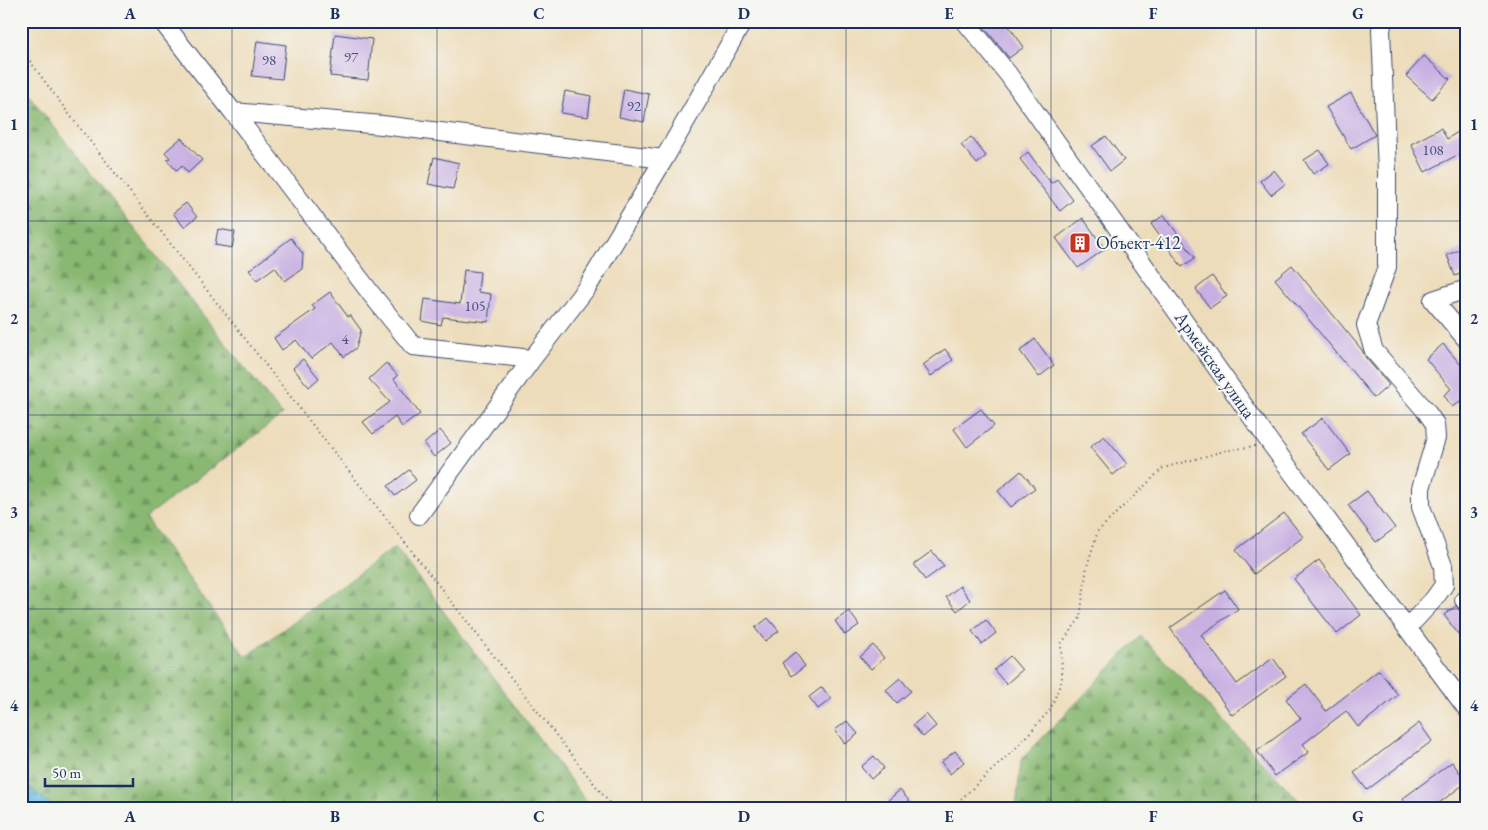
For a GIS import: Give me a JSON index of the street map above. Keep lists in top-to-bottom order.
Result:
{
  "streets": {
    "street": ["Армейская улица"]
  },
  "places": {
    "building": ["Объект-412"]
  },
  "house_numbers": [
    "97",
    "98",
    "92",
    "108",
    "105",
    "4"
  ],
  "scale_bar": "50 m",
  "grid": {
    "columns": [
      "A",
      "B",
      "C",
      "D",
      "E",
      "F",
      "G"
    ],
    "rows": [
      "1",
      "2",
      "3",
      "4"
    ]
  }
}
